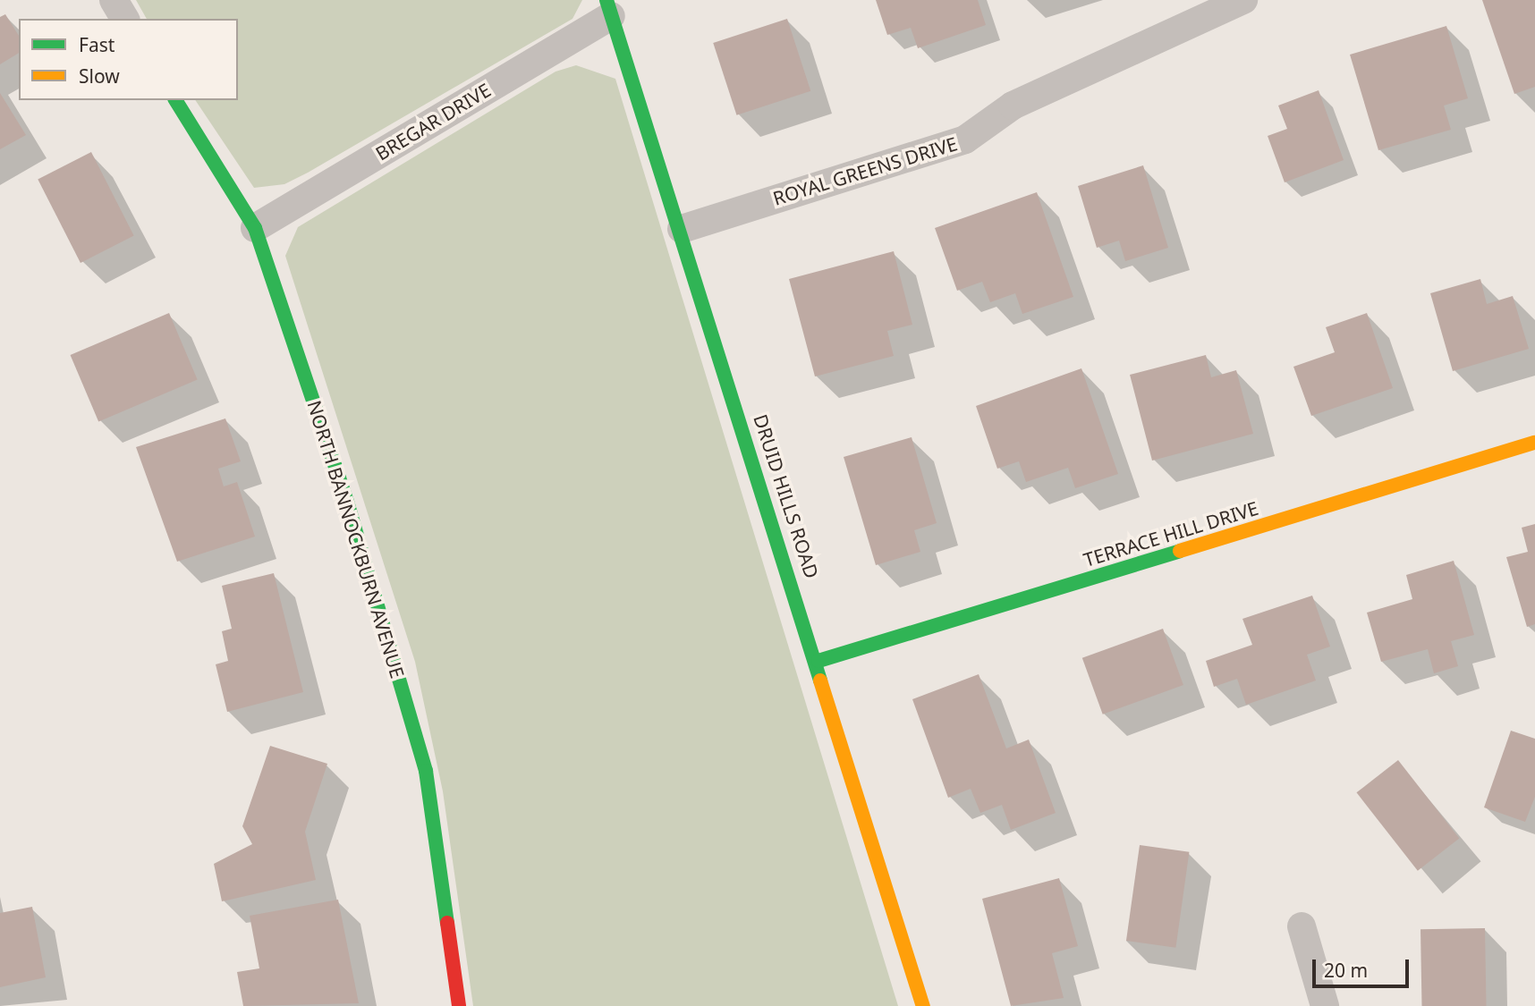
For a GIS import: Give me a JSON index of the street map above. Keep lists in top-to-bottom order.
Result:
{
  "streets": {
    "street": [
      "BREGAR DRIVE",
      "ROYAL GREENS DRIVE",
      "DRUID HILLS ROAD",
      "TERRACE HILL DRIVE",
      "NORTH BANNOCKBURN AVENUE"
    ]
  },
  "crossings": [
    ["BREGAR DRIVE", "DRUID HILLS ROAD"],
    ["BREGAR DRIVE", "NORTH BANNOCKBURN AVENUE"],
    ["ROYAL GREENS DRIVE", "DRUID HILLS ROAD"],
    ["DRUID HILLS ROAD", "TERRACE HILL DRIVE"]
  ],
  "legend": ["Fast", "Slow"],
  "scale_bar": "20 m"
}
